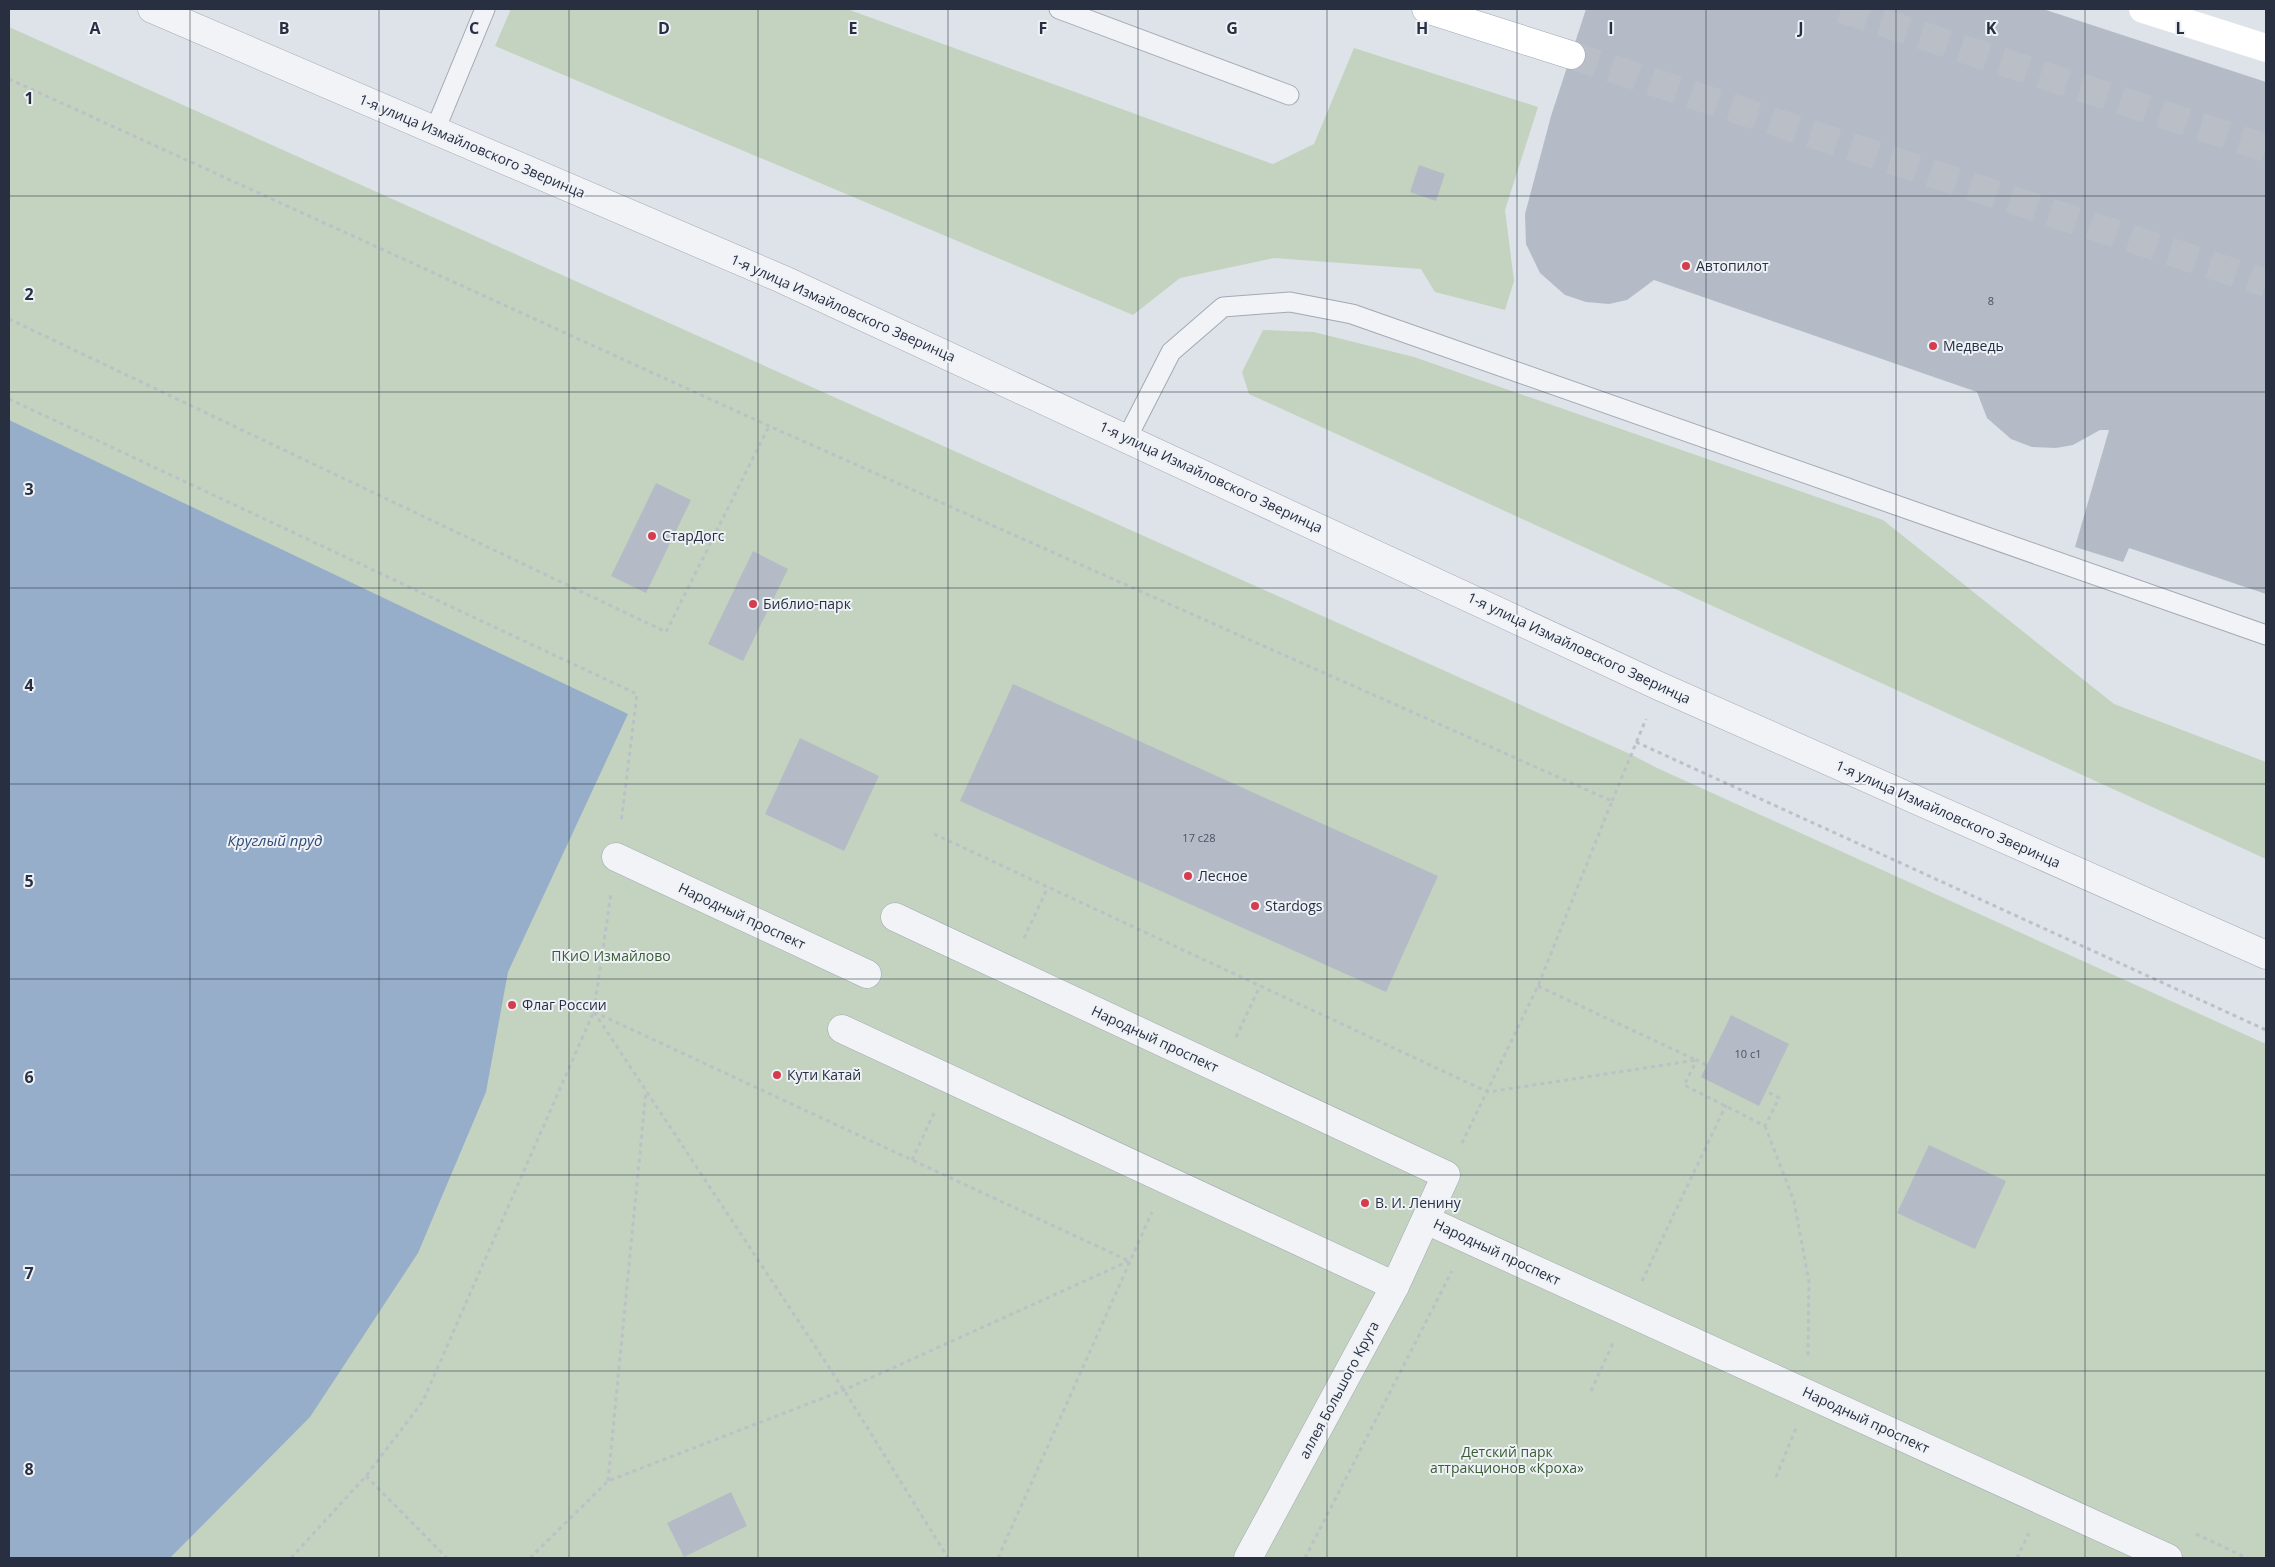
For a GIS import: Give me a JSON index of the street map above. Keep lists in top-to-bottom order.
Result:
{
  "streets": {
    "street": ["1-я улица Измайловского Зверинца", "Народный проспект", "аллея Большого Круга"]
  },
  "crossings": [
    ["Народный проспект", "аллея Большого Круга"]
  ],
  "water": ["Круглый пруд"],
  "parks": ["ПКиО Измайлово", "Детский парк аттракционов «Кроха»"],
  "places": [
    "Автопилот",
    "Медведь",
    "СтарДогс",
    "Библио-парк",
    "Лесное",
    "Stardogs",
    "Флаг России",
    "Кути Катай",
    "В. И. Ленину"
  ],
  "house_numbers": ["8", "17 с28", "10 с1"],
  "grid": {
    "columns": [
      "A",
      "B",
      "C",
      "D",
      "E",
      "F",
      "G",
      "H",
      "I",
      "J",
      "K",
      "L"
    ],
    "rows": [
      "1",
      "2",
      "3",
      "4",
      "5",
      "6",
      "7",
      "8"
    ]
  }
}
